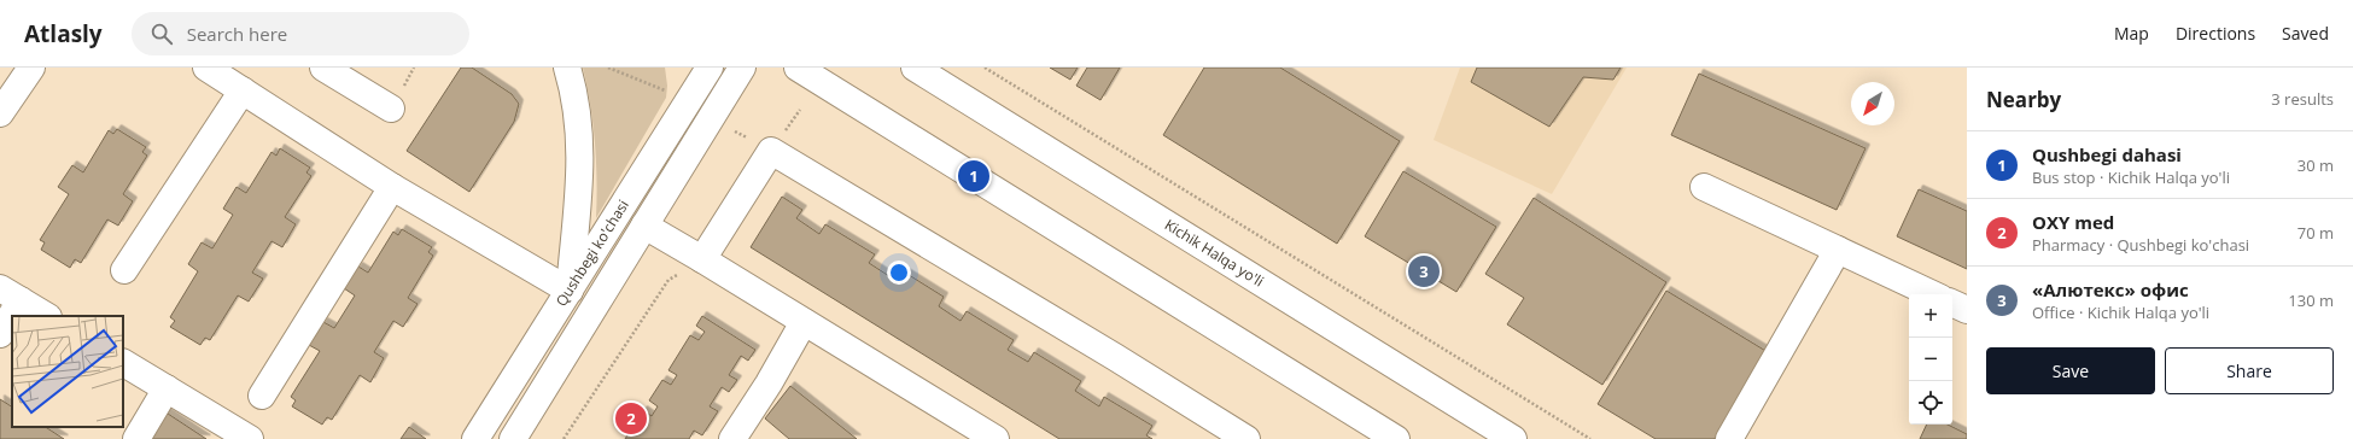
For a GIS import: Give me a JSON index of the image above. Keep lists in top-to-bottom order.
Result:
{
  "streets": {
    "main road": ["Qushbegi ko'chasi", "Kichik Halqa yo'li"]
  },
  "north": "bottom left",
  "page": {
    "header": "Atlasly",
    "search": "Search here",
    "nav": ["Map", "Directions", "Saved"],
    "heading": ["Nearby", "3 results"],
    "list": [
      {
        "mark": "1",
        "name": "Qushbegi dahasi",
        "note": "Bus stop · Kichik Halqa yo'li",
        "value": "30 m"
      },
      {
        "mark": "2",
        "name": "OXY med",
        "note": "Pharmacy · Qushbegi ko'chasi",
        "value": "70 m"
      },
      {
        "mark": "3",
        "name": "«Алютекс» офис",
        "note": "Office · Kichik Halqa yo'li",
        "value": "130 m"
      }
    ],
    "pins": ["1", "3", "2"],
    "map_buttons": ["+", "−"],
    "buttons": ["Save", "Share"]
  }
}
